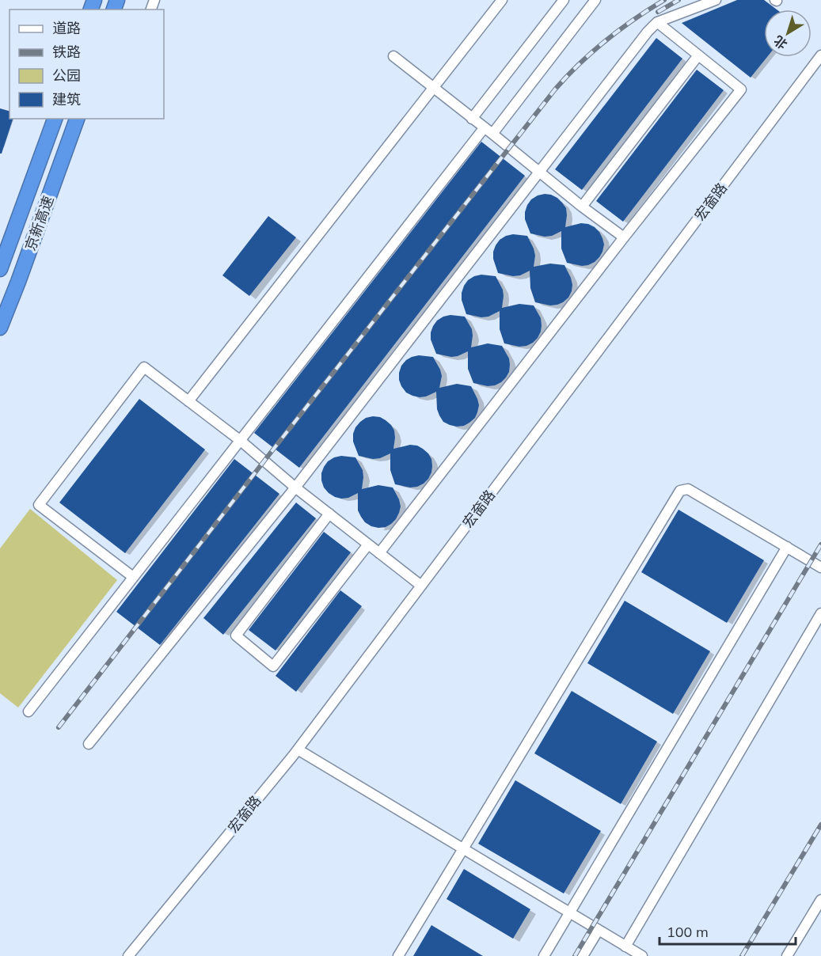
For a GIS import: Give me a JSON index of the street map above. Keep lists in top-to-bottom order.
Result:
{
  "streets": {
    "highway": ["京新高速"],
    "street": ["宏奤路"]
  },
  "legend": [
    "道路",
    "铁路",
    "公园",
    "建筑"
  ],
  "scale_bar": "100 m",
  "north": "bottom left"
}
